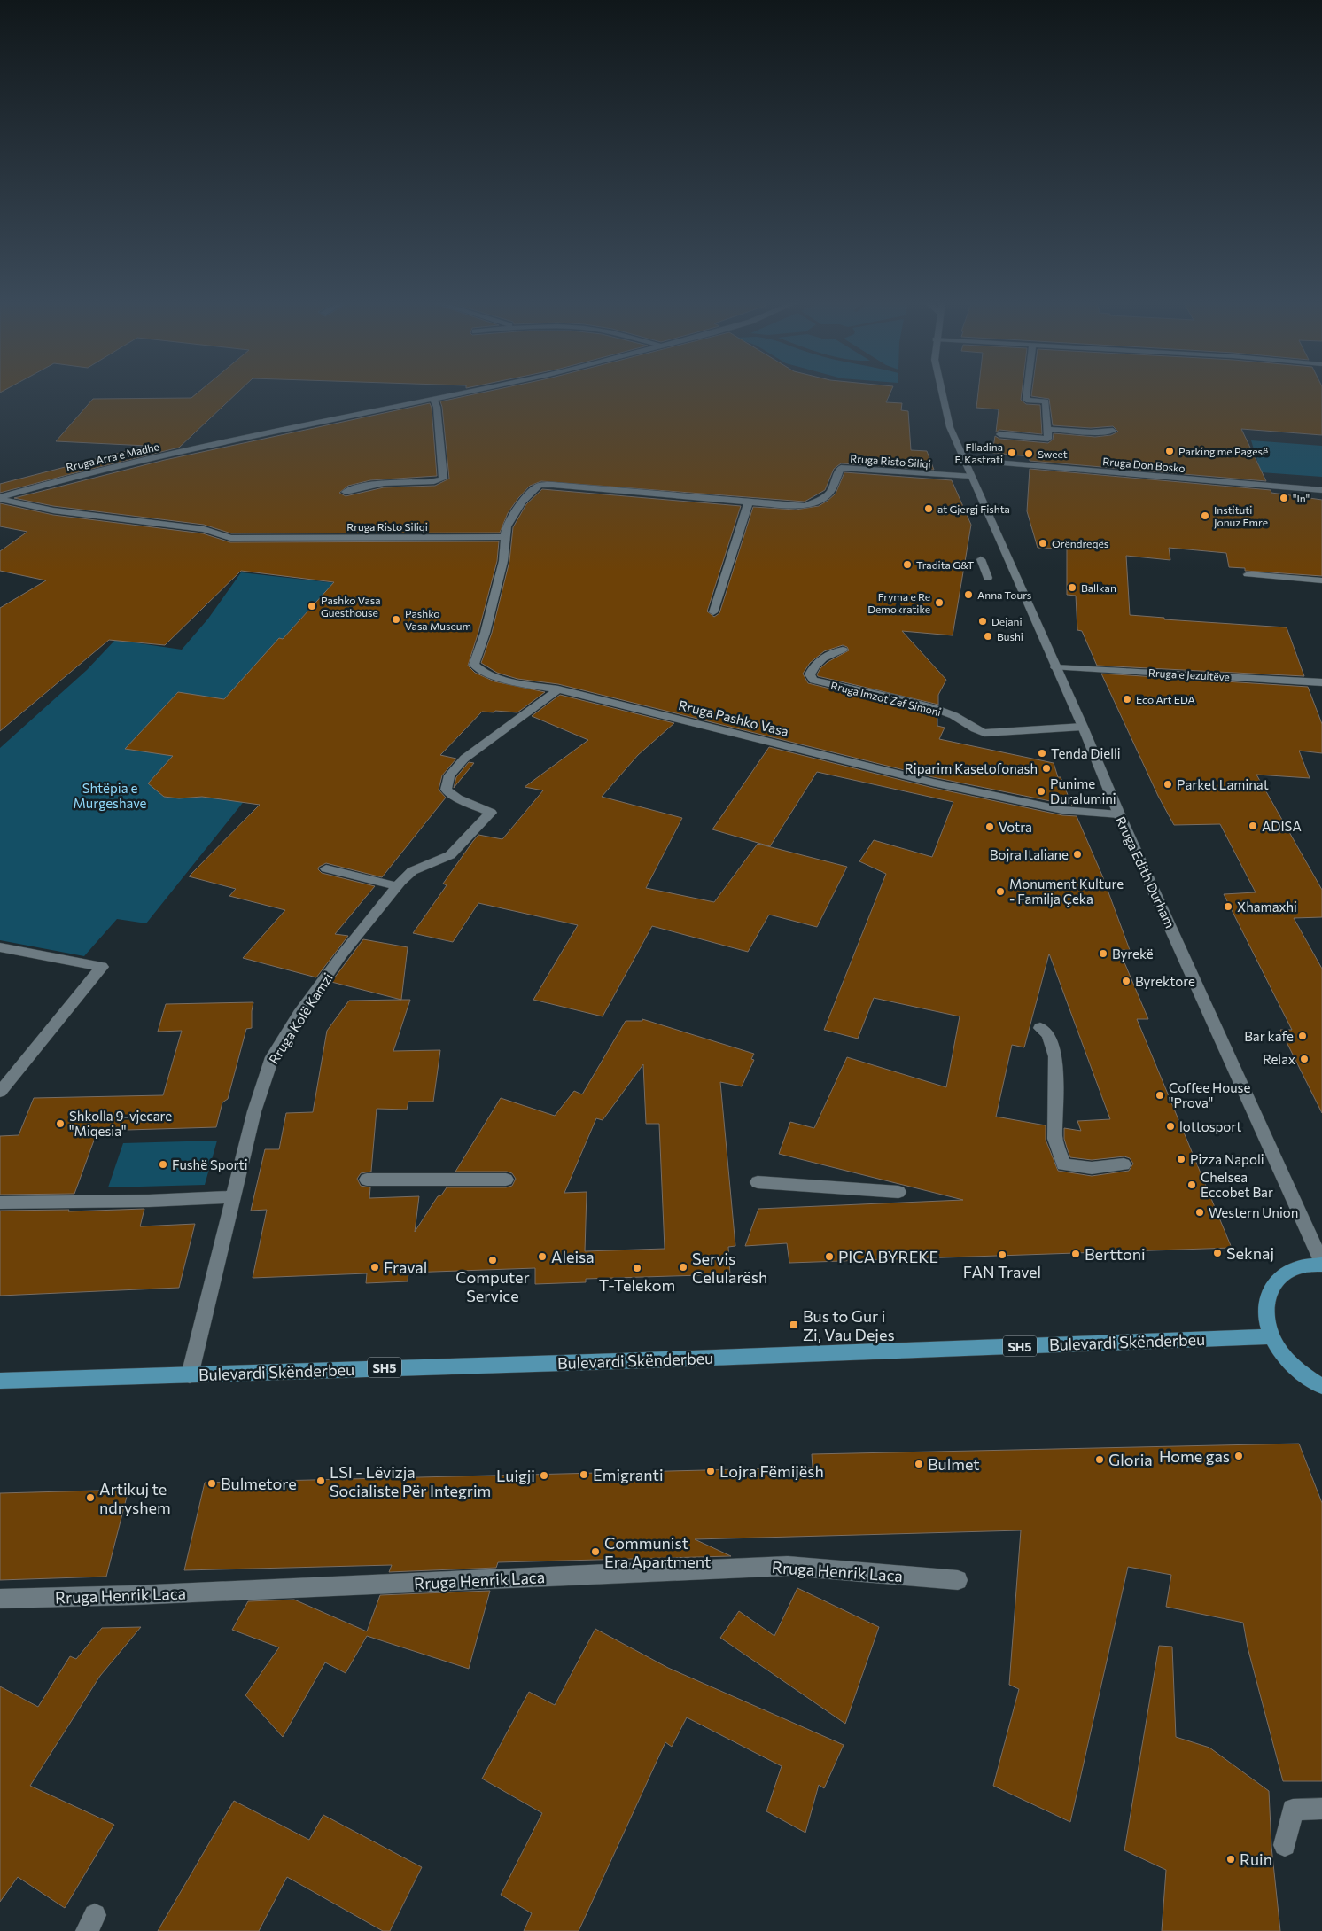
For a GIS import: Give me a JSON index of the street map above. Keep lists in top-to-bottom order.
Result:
{
  "streets": {
    "main road": ["Bulevardi Skënderbeu", "SH5"],
    "street": [
      "Rruga Arra e Madhe",
      "Rruga Risto Siliqi",
      "Rruga Don Bosko",
      "Rruga e Jezuitëve",
      "Rruga Imzot Zef Simoni",
      "Rruga Pashko Vasa",
      "Rruga Edith Durham",
      "Rruga Kolë Kamzi",
      "Rruga Henrik Laca"
    ]
  },
  "crossings": [
    ["Rruga Arra e Madhe", "Rruga Risto Siliqi"],
    ["Rruga Risto Siliqi", "Rruga Pashko Vasa"],
    ["Rruga Risto Siliqi", "Rruga Edith Durham"],
    ["Rruga Don Bosko", "Rruga Edith Durham"],
    ["Rruga e Jezuitëve", "Rruga Edith Durham"],
    ["Rruga Imzot Zef Simoni", "Rruga Edith Durham"],
    ["Rruga Pashko Vasa", "Rruga Edith Durham"],
    ["Rruga Pashko Vasa", "Rruga Kolë Kamzi"],
    ["Rruga Kolë Kamzi", "Bulevardi Skënderbeu"]
  ],
  "parks": ["Shtëpia e Murgeshave"],
  "places": {
    "other": [
      "Parking me Pagesë",
      "Flladina F. Kastrati",
      "Sweet",
      "\"In\"",
      "at Gjergj Fishta",
      "Instituti Jonuz Emre",
      "Orëndreqës",
      "Tradita G&T",
      "Ballkan",
      "Anna Tours",
      "Fryma e Re Demokratike",
      "Pashko Vasa Guesthouse",
      "Pashko Vasa Museum",
      "Dejani",
      "Bushi",
      "Eco Art EDA",
      "Tenda Dielli",
      "Riparim Kasetofonash",
      "Parket Laminat",
      "Punime Duralumini",
      "ADISA",
      "Votra",
      "Bojra Italiane",
      "Monument Kulture - Familja Çeka",
      "Xhamaxhi",
      "Byrekë",
      "Byrektore",
      "Bar kafe",
      "Relax",
      "Coffee House \"Prova\"",
      "Shkolla 9-vjecare \"Miqesia\"",
      "lottosport",
      "Pizza Napoli",
      "Fushë Sporti",
      "Chelsea Eccobet Bar",
      "Western Union",
      "Seknaj",
      "Berttoni",
      "FAN Travel",
      "Aleisa",
      "PICA BYREKE",
      "Computer Service",
      "Fraval",
      "Servis Celularësh",
      "T-Telekom",
      "Home gas",
      "Gloria",
      "Bulmet",
      "Lojra Fëmijësh",
      "Emigranti",
      "Luigji",
      "LSI - Lëvizja Socialiste Për Integrim",
      "Bulmetore",
      "Artikuj te ndryshem",
      "Communist Era Apartment",
      "Ruin"
    ],
    "transit": ["Bus to Gur i Zi, Vau Dejes"]
  }
}
